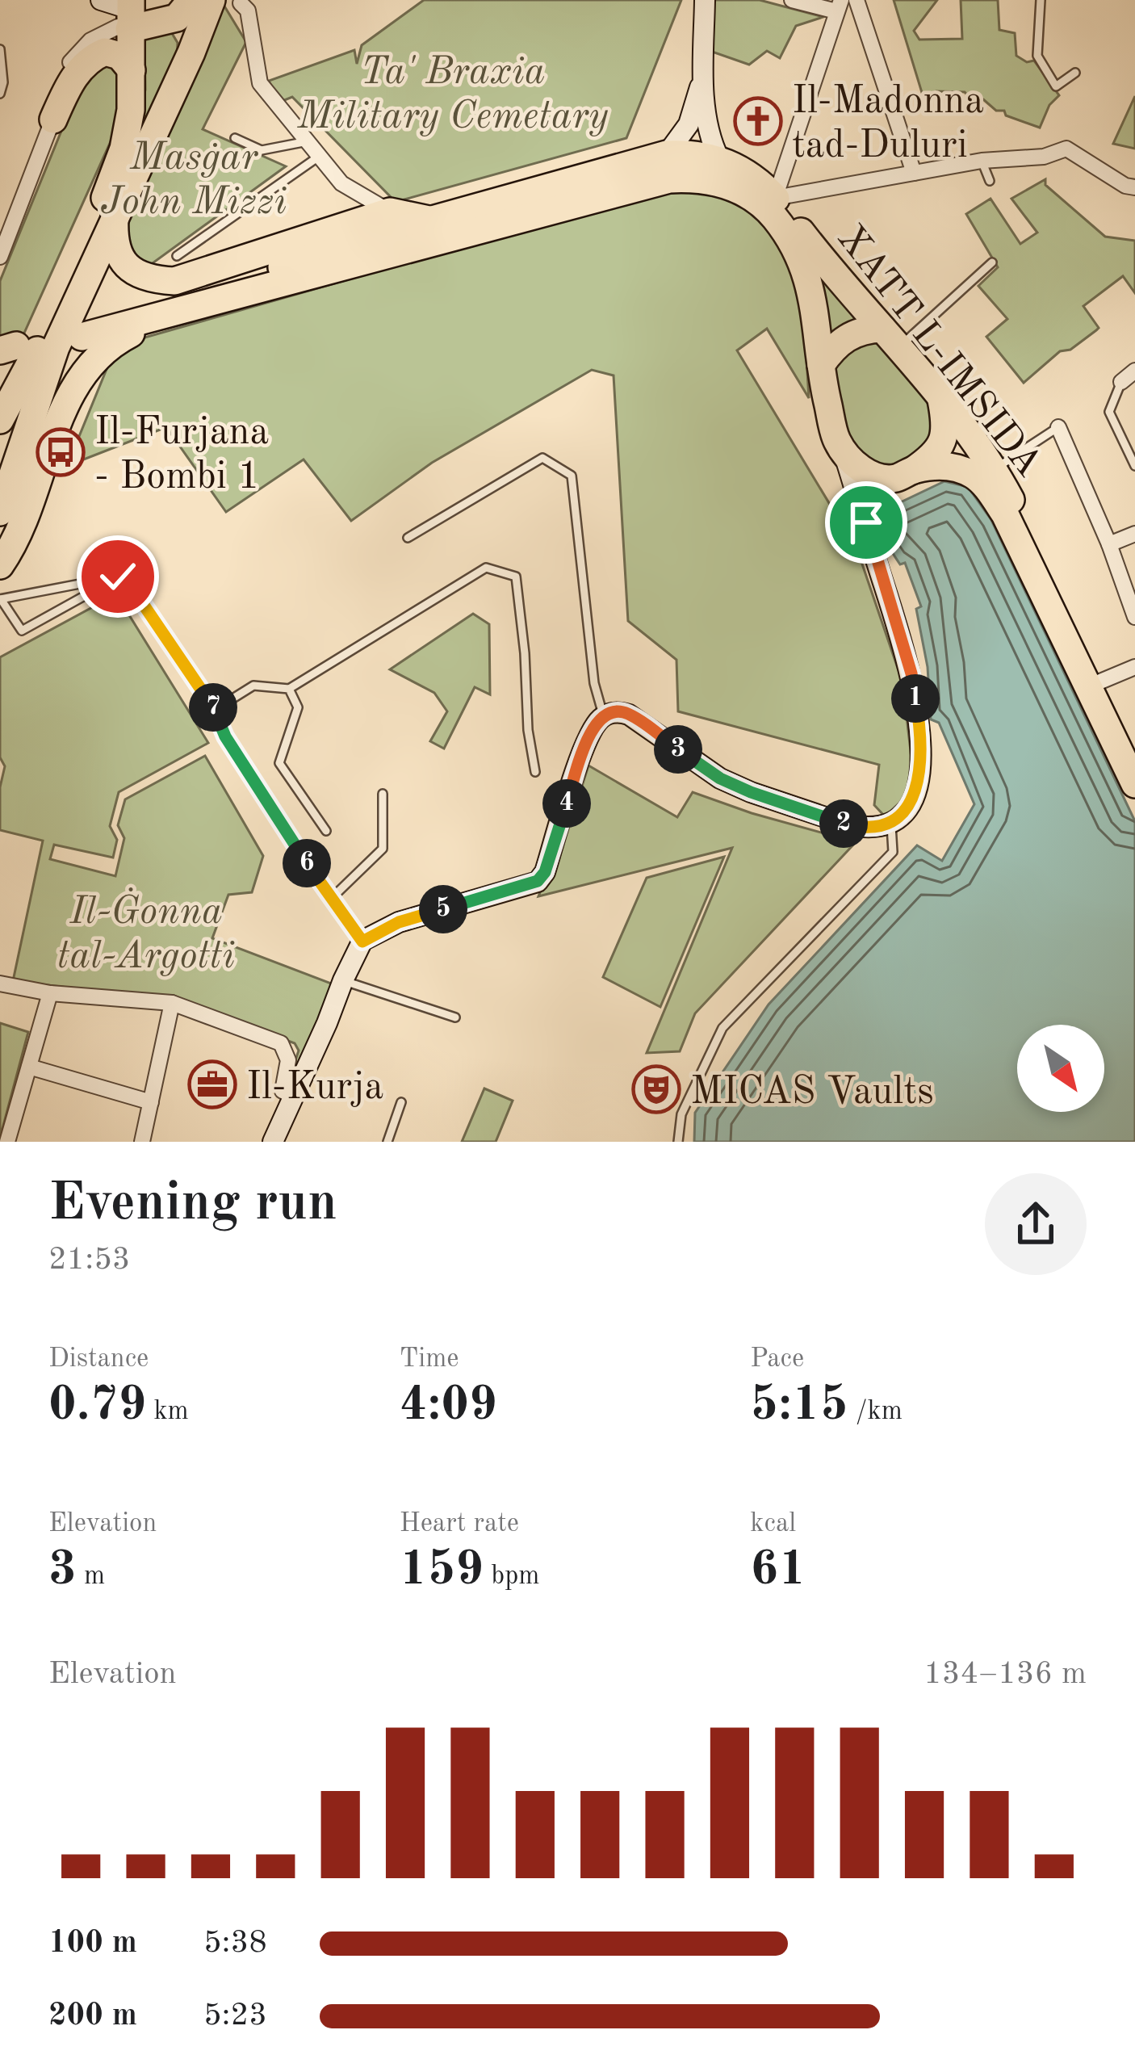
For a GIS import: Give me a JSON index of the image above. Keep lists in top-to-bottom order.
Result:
{
  "streets": {
    "highway": ["XATT L-IMSIDA"]
  },
  "parks": ["Ta' Braxia Military Cemetary", "Masġar John Mizzi", "Il-Ġonna tal-Argotti"],
  "places": {
    "church": ["Il-Madonna tad-Duluri"],
    "bus stop": ["Il-Furjana - Bombi 1"],
    "office": ["Il-Kurja"],
    "theatre": ["MICAS Vaults"]
  },
  "north": "bottom right",
  "page": {
    "pins": [
      "1",
      "7",
      "3",
      "4",
      "2",
      "6",
      "5"
    ],
    "heading": ["Evening run", "21:53"],
    "stats": [
      ["Distance", "0.79 km"],
      ["Time", "4:09"],
      ["Pace", "5:15 /km"],
      ["Elevation", "3 m"],
      ["Heart rate", "159 bpm"],
      ["kcal", "61"]
    ],
    "chart": ["Elevation", "134–136 m"],
    "list": [
      {
        "name": "100 m",
        "note": "5:38"
      },
      {
        "name": "200 m",
        "note": "5:23"
      }
    ]
  }
}
